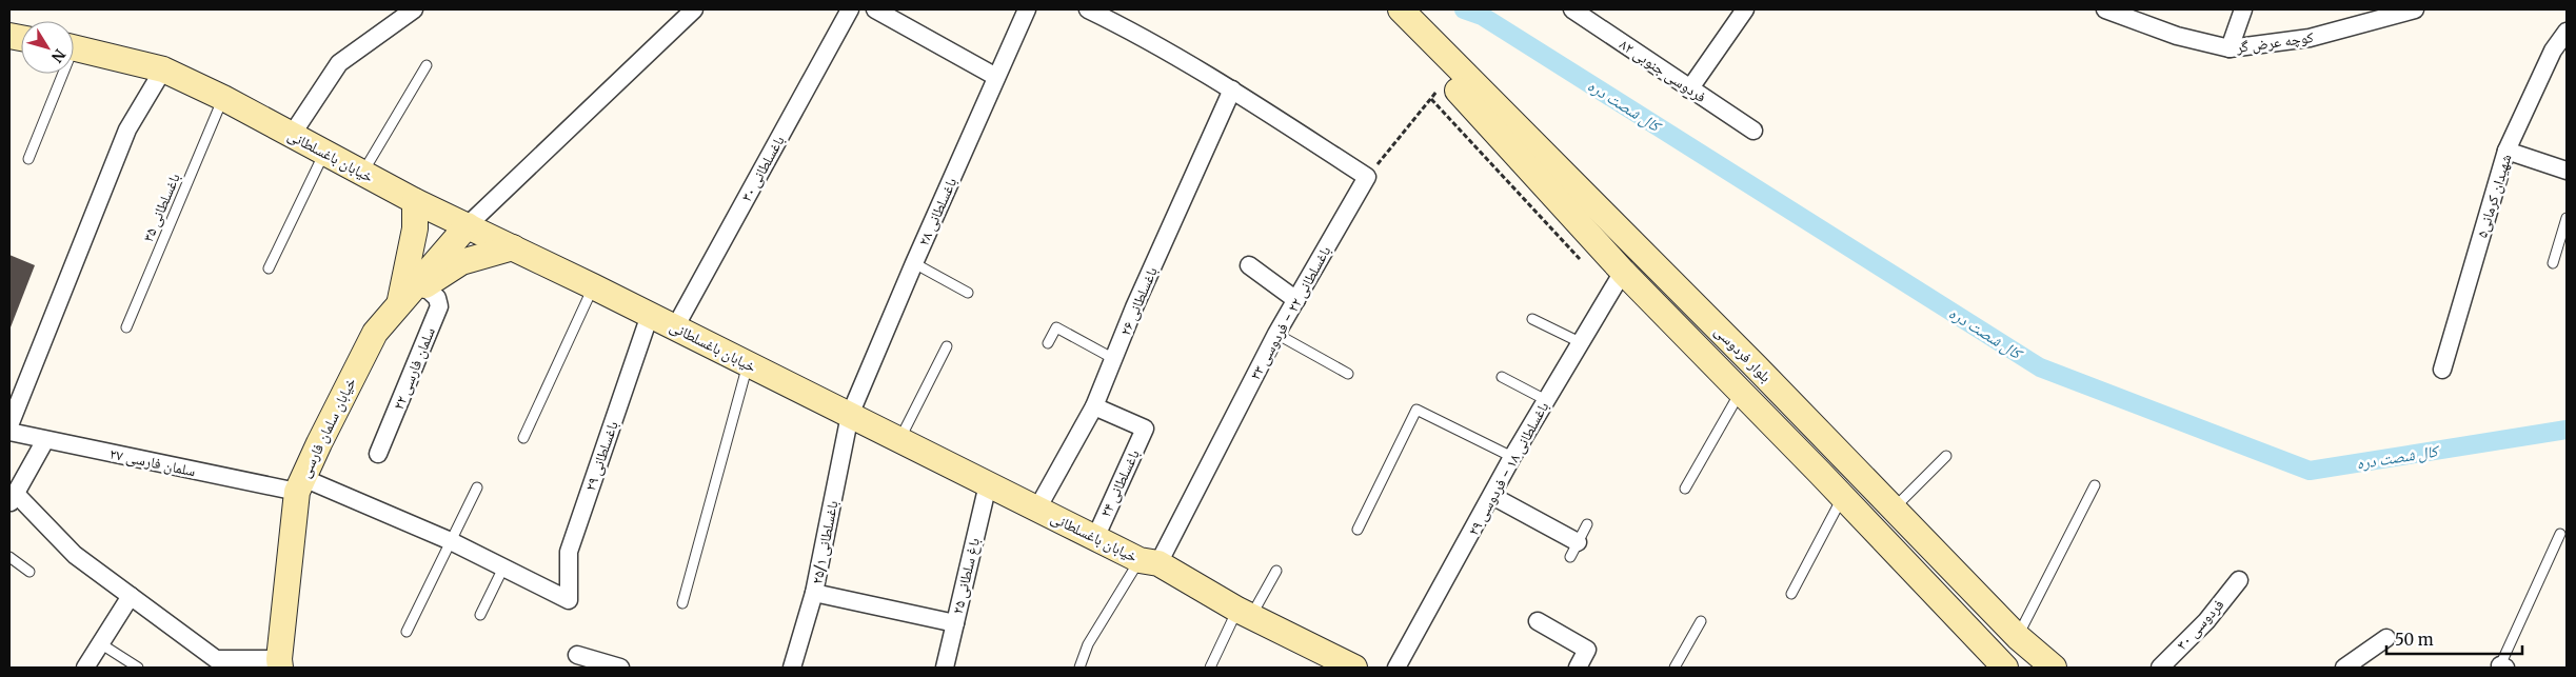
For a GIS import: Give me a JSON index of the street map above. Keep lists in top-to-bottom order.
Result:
{
  "streets": {
    "street": [
      "کوچه عرض گر",
      "فردوسی جنوبی ۸۲",
      "خیابان باغسلطانی",
      "باغسلطانی ۳۰",
      "شهیدان کرمانی۵",
      "باغسلطانی ۲۸",
      "باغسلطانی ۲۶",
      "باغسلطانی ۲۲ - فردوسی ۳۳",
      "بلوار فردوسی",
      "سلمان فارسی ۲۲",
      "خیابان سلمان فارسی",
      "باغسلطانی ۲۹",
      "سلمان فارسی ۲۷",
      "باغسلطانی ۱۸ - فردوسی ۲۹",
      "باغسلطانی ۲۴",
      "باغسلطانی ۲۵/۱",
      "باغ سلطانی ۲۵",
      "فردوسی ۳۰"
    ],
    "lane": ["باغسلطانی ۳۵"]
  },
  "crossings": [
    ["خیابان باغسلطانی", "باغسلطانی ۳۰"],
    ["خیابان باغسلطانی", "باغسلطانی ۳۵"],
    ["خیابان باغسلطانی", "باغسلطانی ۲۸"],
    ["خیابان باغسلطانی", "باغسلطانی ۲۶"],
    ["خیابان باغسلطانی", "باغسلطانی ۲۲ - فردوسی ۳۳"],
    ["خیابان باغسلطانی", "خیابان سلمان فارسی"],
    ["خیابان باغسلطانی", "باغسلطانی ۲۹"],
    ["خیابان باغسلطانی", "باغسلطانی ۲۴"],
    ["خیابان باغسلطانی", "باغسلطانی ۲۵/۱"],
    ["خیابان باغسلطانی", "باغ سلطانی ۲۵"],
    ["باغسلطانی ۲۸", "باغسلطانی ۲۵/۱"],
    ["باغسلطانی ۲۶", "باغسلطانی ۲۴"],
    ["بلوار فردوسی", "باغسلطانی ۱۸ - فردوسی ۲۹"],
    ["خیابان سلمان فارسی", "سلمان فارسی ۲۷"],
    ["باغسلطانی ۲۹", "سلمان فارسی ۲۷"]
  ],
  "water": ["کال شصت دره"],
  "scale_bar": "50 m",
  "north": "bottom right"
}
